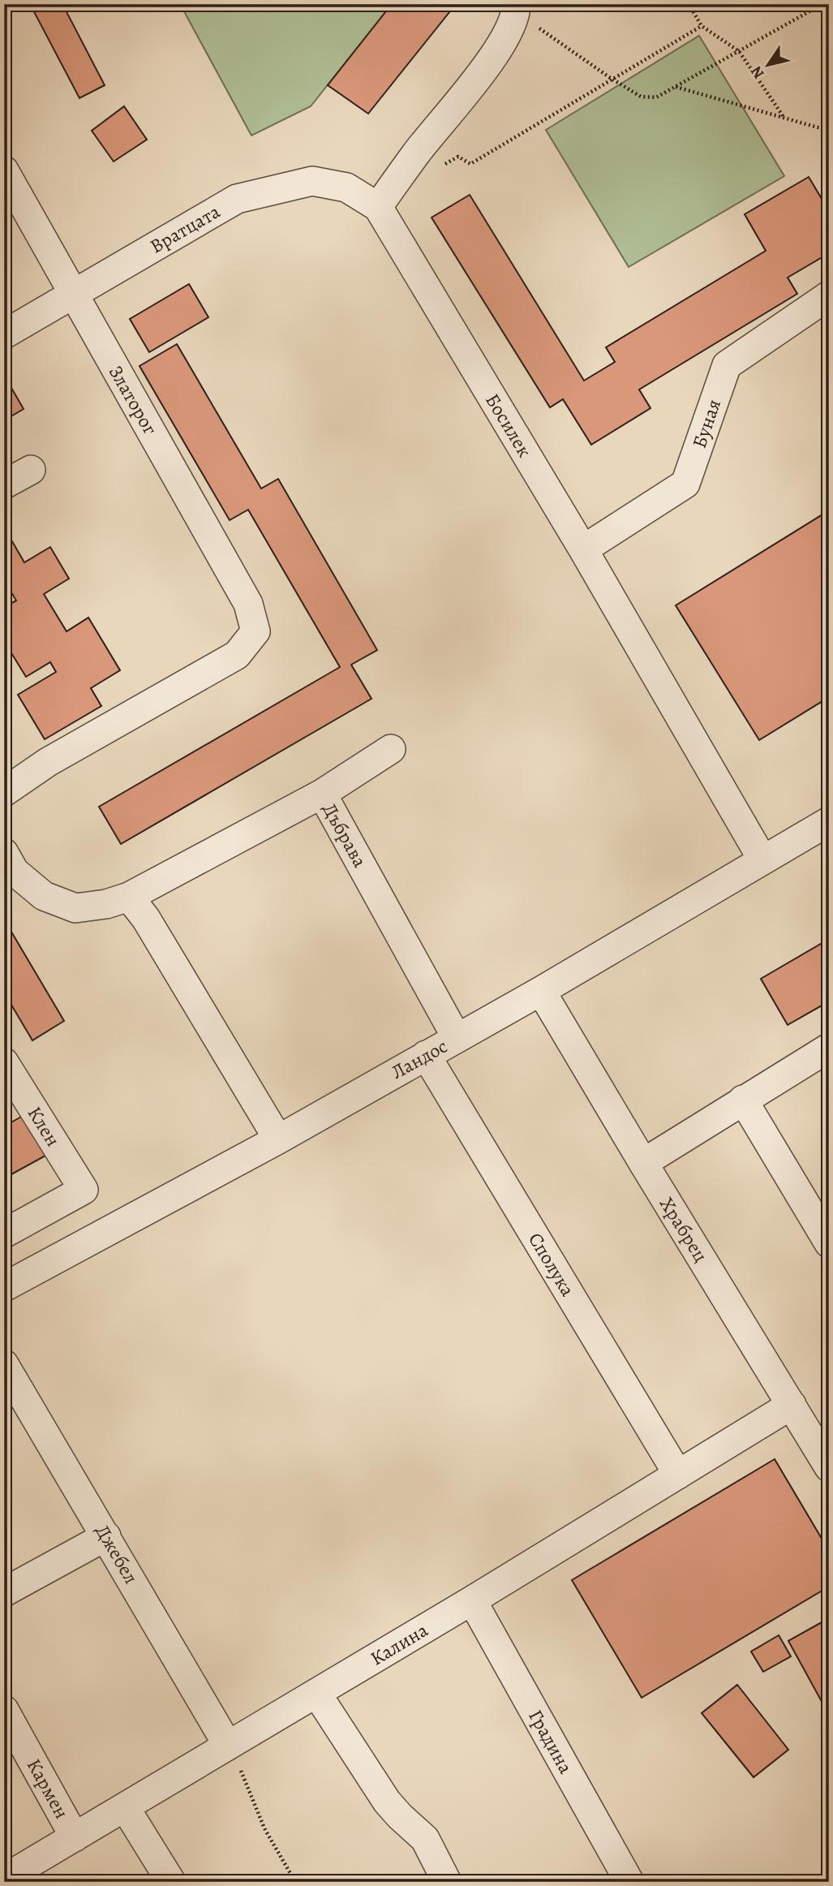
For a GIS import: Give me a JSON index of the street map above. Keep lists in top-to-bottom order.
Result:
{
  "streets": {
    "street": [
      "Вратцата",
      "Златорог",
      "Буная",
      "Босилек",
      "Дъбрава",
      "Ландос",
      "Клен",
      "Храбрец",
      "Сполука",
      "Джебел",
      "Калина",
      "Градина",
      "Кармен"
    ]
  },
  "crossings": [
    ["Вратцата", "Златорог"],
    ["Вратцата", "Босилек"],
    ["Буная", "Босилек"],
    ["Босилек", "Ландос"],
    ["Дъбрава", "Ландос"],
    ["Ландос", "Храбрец"],
    ["Ландос", "Сполука"],
    ["Храбрец", "Калина"],
    ["Сполука", "Калина"],
    ["Джебел", "Калина"],
    ["Калина", "Градина"],
    ["Калина", "Кармен"]
  ],
  "north": "bottom left"
}
